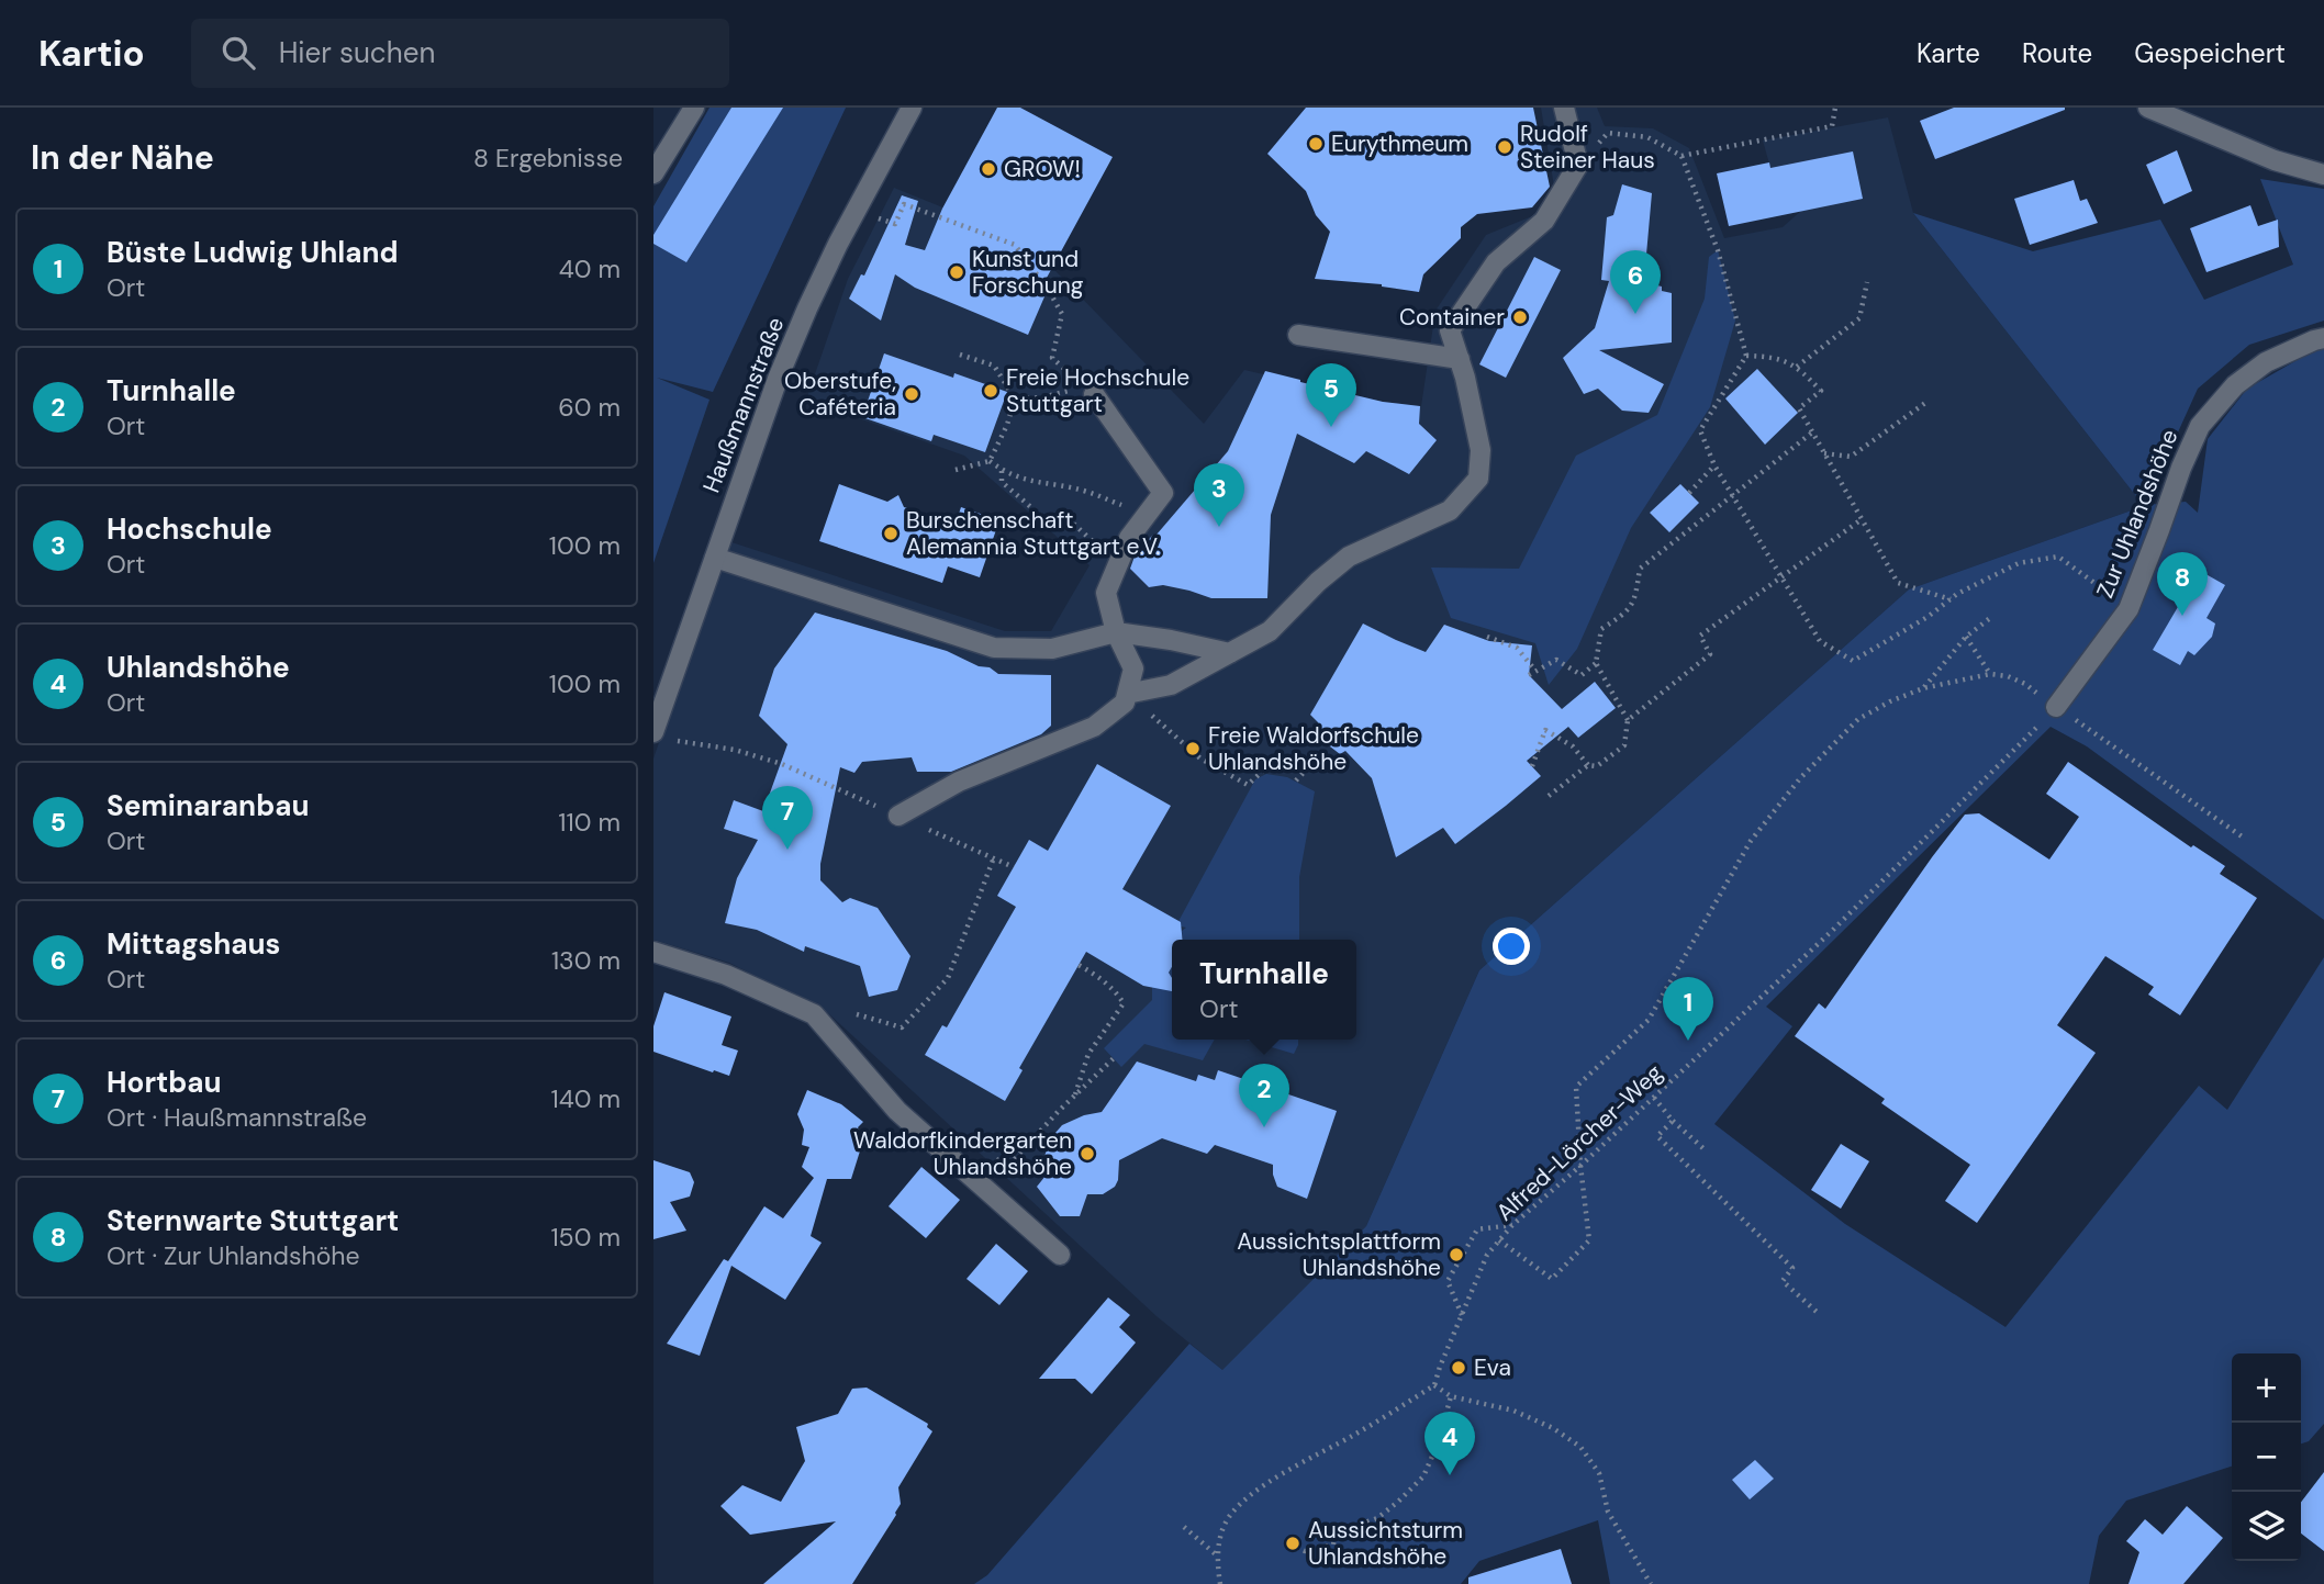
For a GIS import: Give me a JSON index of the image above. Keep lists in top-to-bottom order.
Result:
{
  "streets": {
    "street": ["Haußmannstraße", "Zur Uhlandshöhe"],
    "path": ["Alfred-Lörcher-Weg"]
  },
  "crossings": [
    ["Zur Uhlandshöhe", "Alfred-Lörcher-Weg"]
  ],
  "places": [
    "Eurythmeum",
    "Rudolf Steiner Haus",
    "GROW!",
    "Kunst und Forschung",
    "Container",
    "Freie Hochschule Stuttgart",
    "Oberstufe, Caféteria",
    "Burschenschaft Alemannia Stuttgart e.V.",
    "Freie Waldorfschule Uhlandshöhe",
    "Waldorfkindergarten Uhlandshöhe",
    "Aussichtsplattform Uhlandshöhe",
    "Eva",
    "Aussichtsturm Uhlandshöhe"
  ],
  "page": {
    "header": "Kartio",
    "search": "Hier suchen",
    "nav": ["Karte", "Route", "Gespeichert"],
    "heading": ["In der Nähe", "8 Ergebnisse"],
    "list": [
      {
        "mark": "1",
        "name": "Büste Ludwig Uhland",
        "note": "Ort",
        "value": "40 m"
      },
      {
        "mark": "2",
        "name": "Turnhalle",
        "note": "Ort",
        "value": "60 m"
      },
      {
        "mark": "3",
        "name": "Hochschule",
        "note": "Ort",
        "value": "100 m"
      },
      {
        "mark": "4",
        "name": "Uhlandshöhe",
        "note": "Ort",
        "value": "100 m"
      },
      {
        "mark": "5",
        "name": "Seminaranbau",
        "note": "Ort",
        "value": "110 m"
      },
      {
        "mark": "6",
        "name": "Mittagshaus",
        "note": "Ort",
        "value": "130 m"
      },
      {
        "mark": "7",
        "name": "Hortbau",
        "note": "Ort · Haußmannstraße",
        "value": "140 m"
      },
      {
        "mark": "8",
        "name": "Sternwarte Stuttgart",
        "note": "Ort · Zur Uhlandshöhe",
        "value": "150 m"
      }
    ],
    "pins": [
      "6",
      "5",
      "3",
      "8",
      "7",
      "1",
      "2",
      "4"
    ],
    "popup": ["Turnhalle", "Ort"],
    "map_buttons": ["+", "−"]
  }
}
